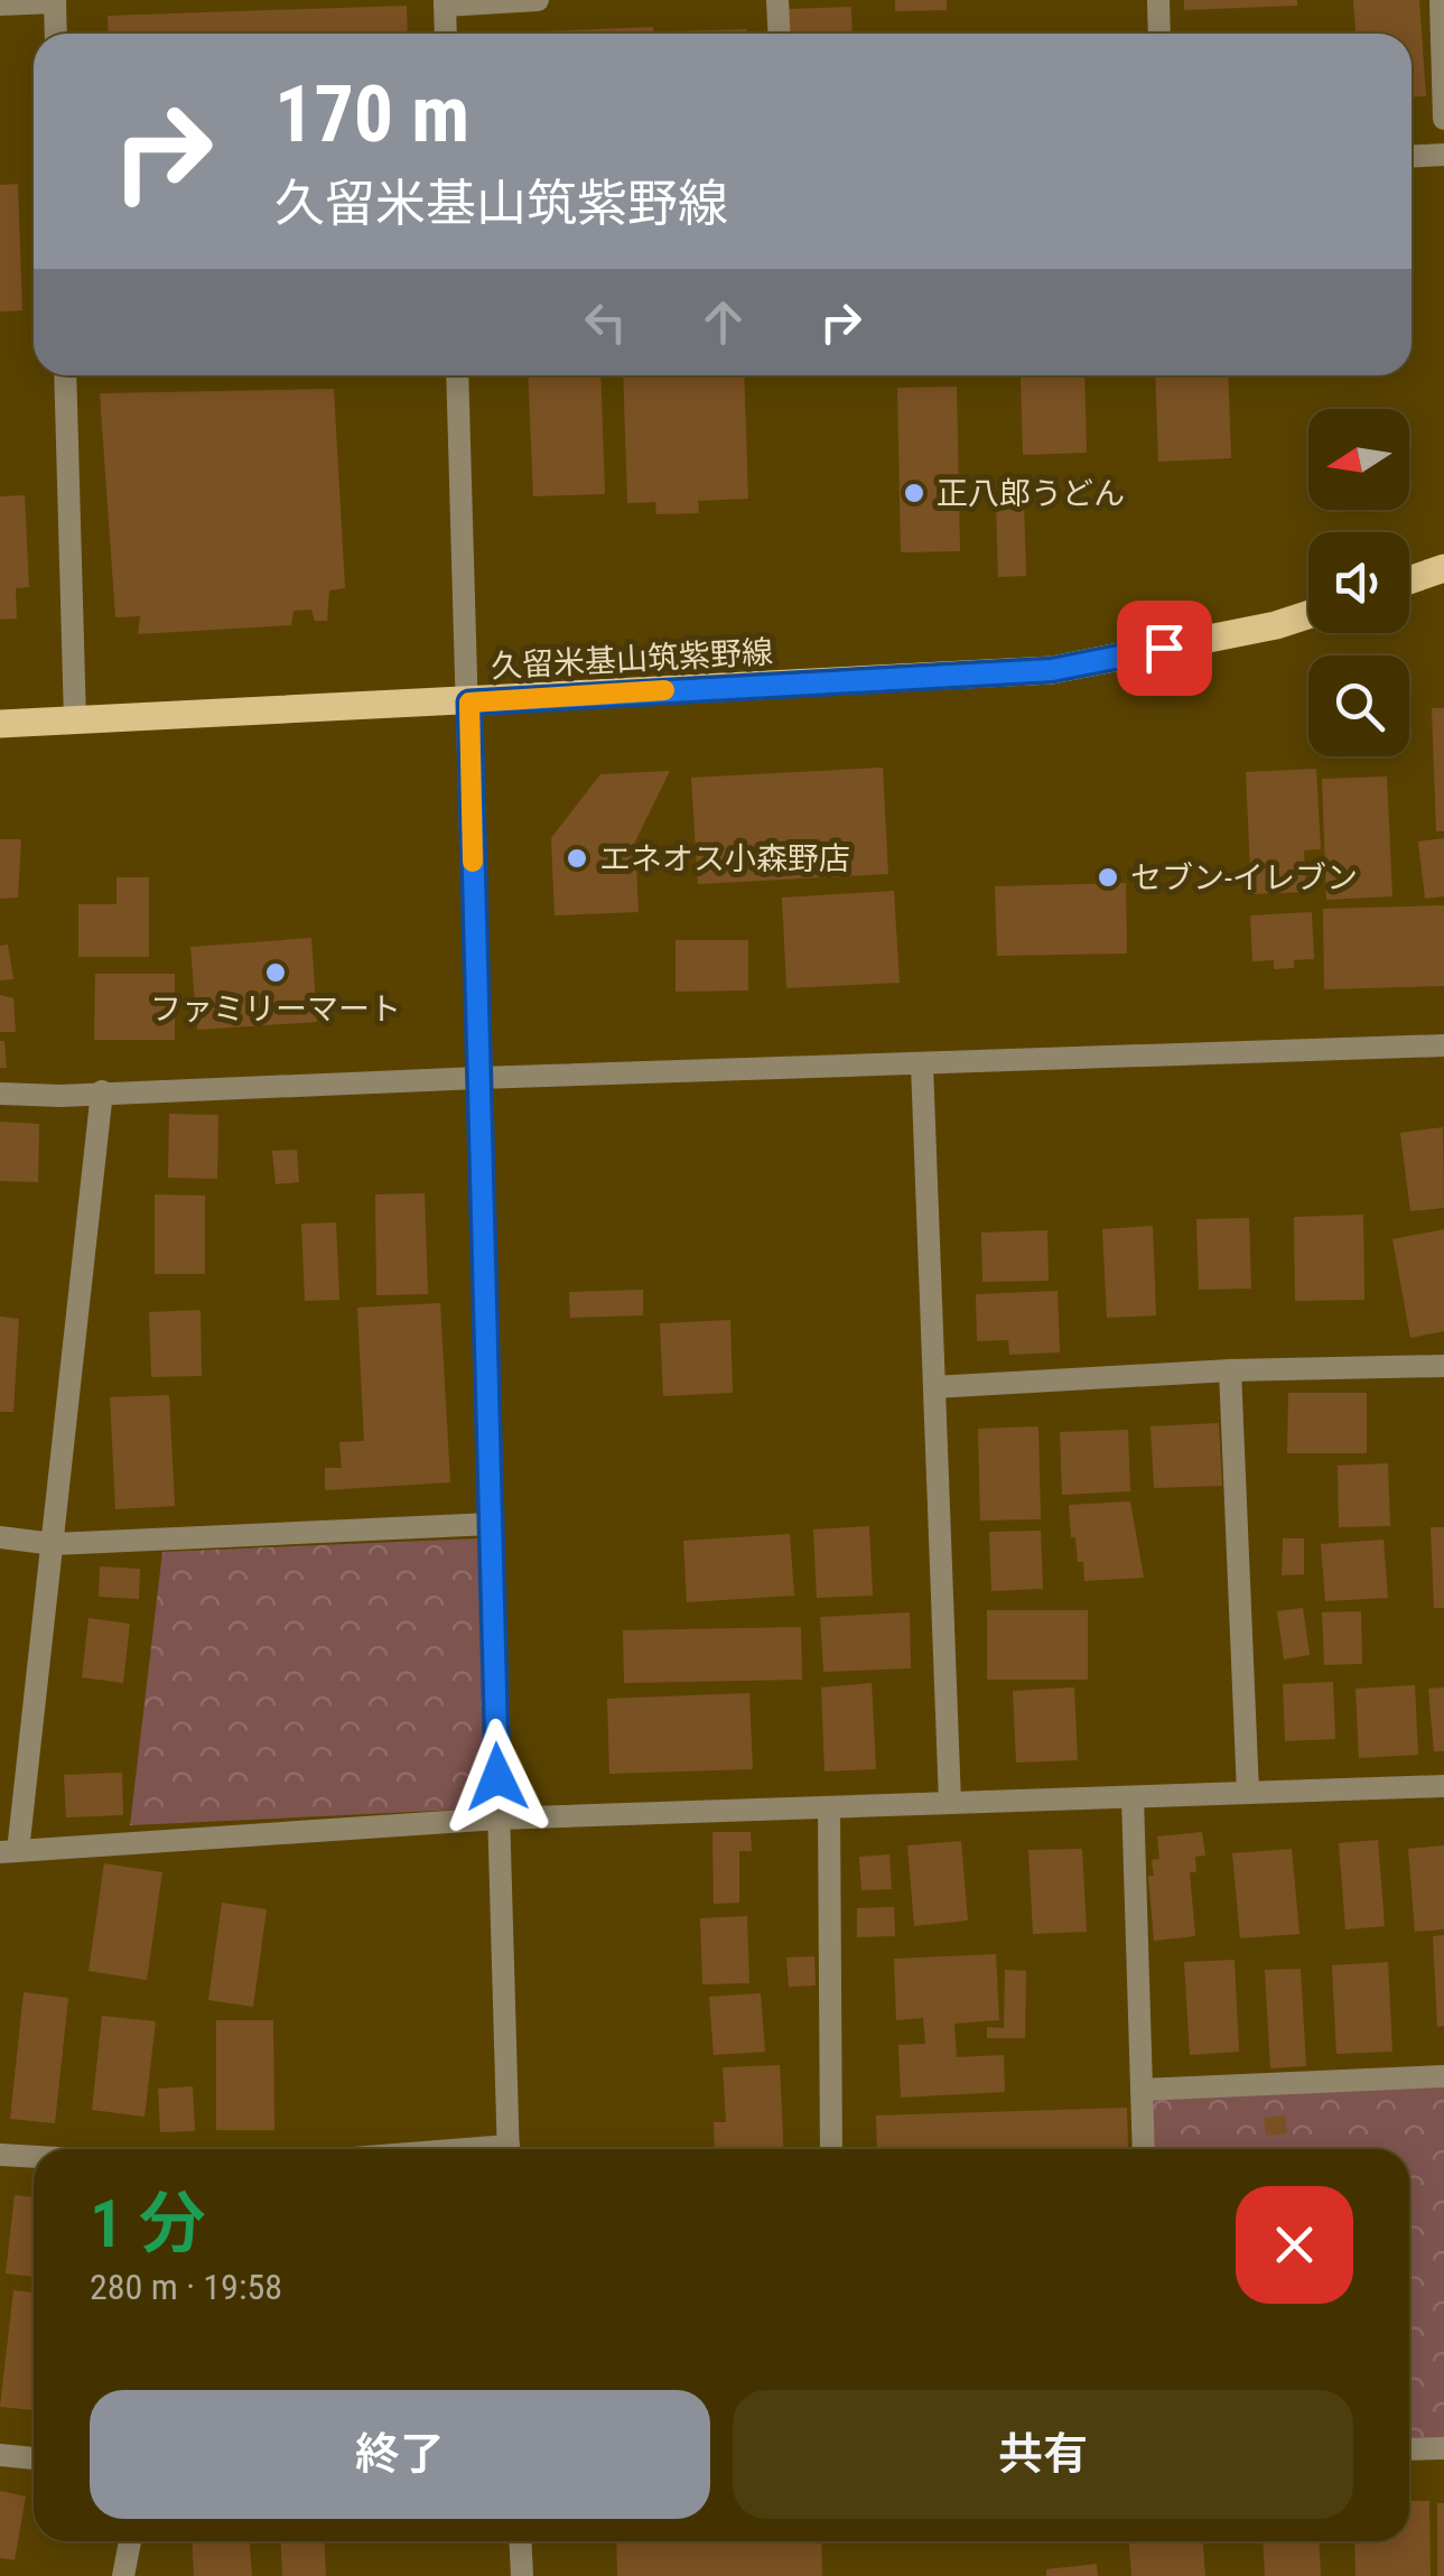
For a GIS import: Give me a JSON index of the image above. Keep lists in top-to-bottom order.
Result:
{
  "streets": {
    "main road": ["久留米基山筑紫野線"]
  },
  "places": [
    "正八郎うどん",
    "エネオス小森野店",
    "セブン-イレブン",
    "ファミリーマート"
  ],
  "north": "left",
  "page": {
    "turn": ["170 m", "久留米基山筑紫野線"],
    "heading": ["1 分", "280 m · 19:58"],
    "buttons": ["終了", "共有"]
  }
}
